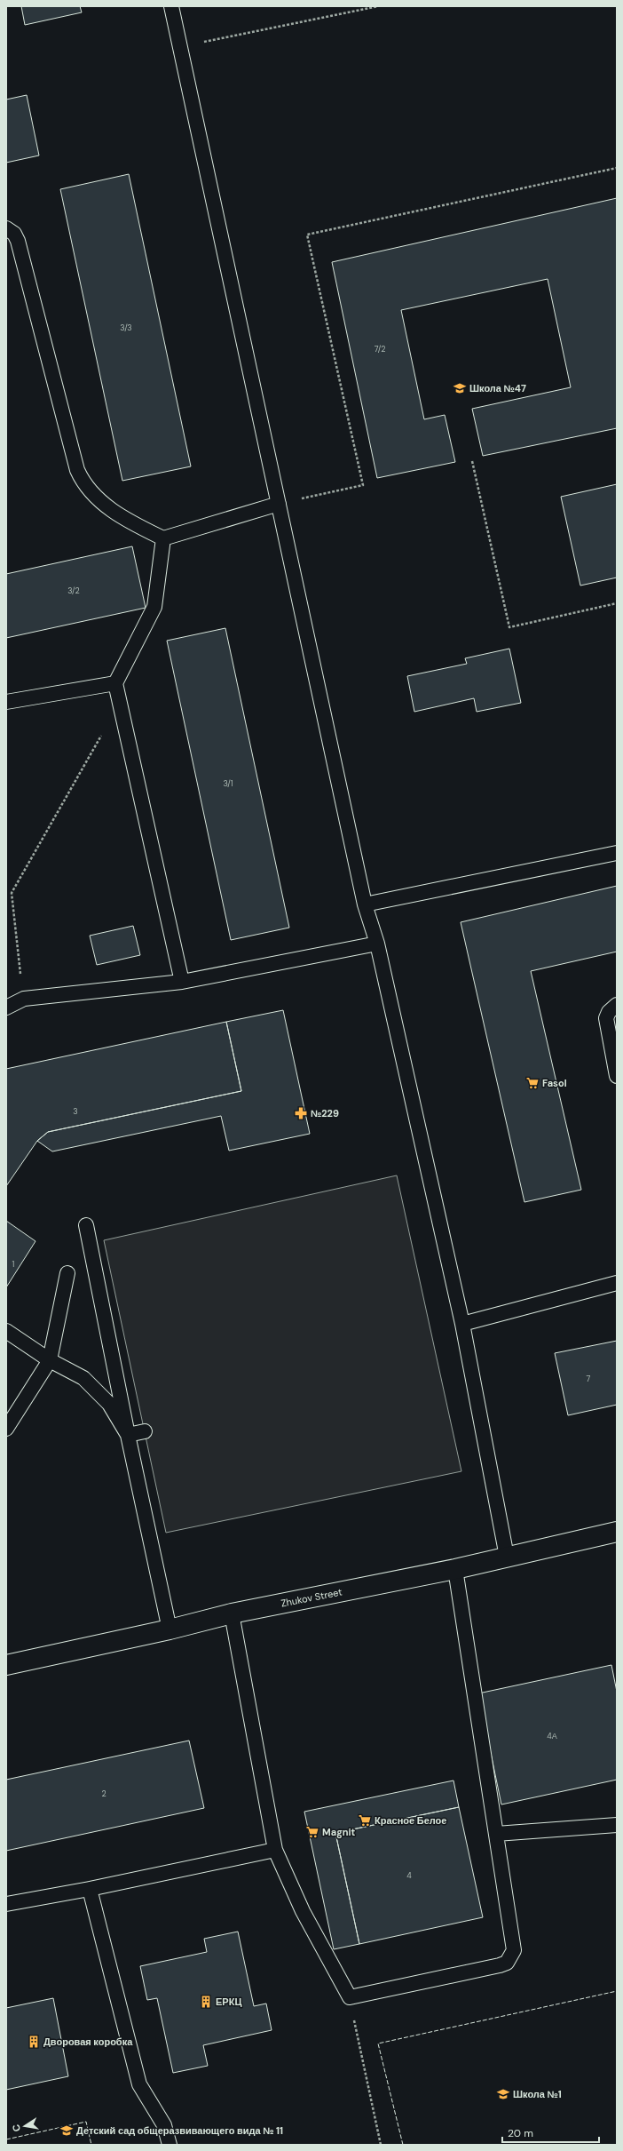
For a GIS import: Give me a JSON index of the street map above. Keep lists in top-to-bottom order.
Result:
{
  "streets": {
    "street": ["Zhukov Street"]
  },
  "places": {
    "school or university": ["Школа №47", "Школа №1", "Детский сад общеразвивающего вида № 11"],
    "supermarket": ["Fasol", "Красное Белое", "Magnit"],
    "pharmacy": ["№229"],
    "building": ["ЕРКЦ", "Дворовая коробка"]
  },
  "house_numbers": [
    "3/3",
    "7/2",
    "3/2",
    "3/1",
    "3",
    "1",
    "7",
    "4А",
    "2",
    "4"
  ],
  "scale_bar": "20 m",
  "north": "left"
}
